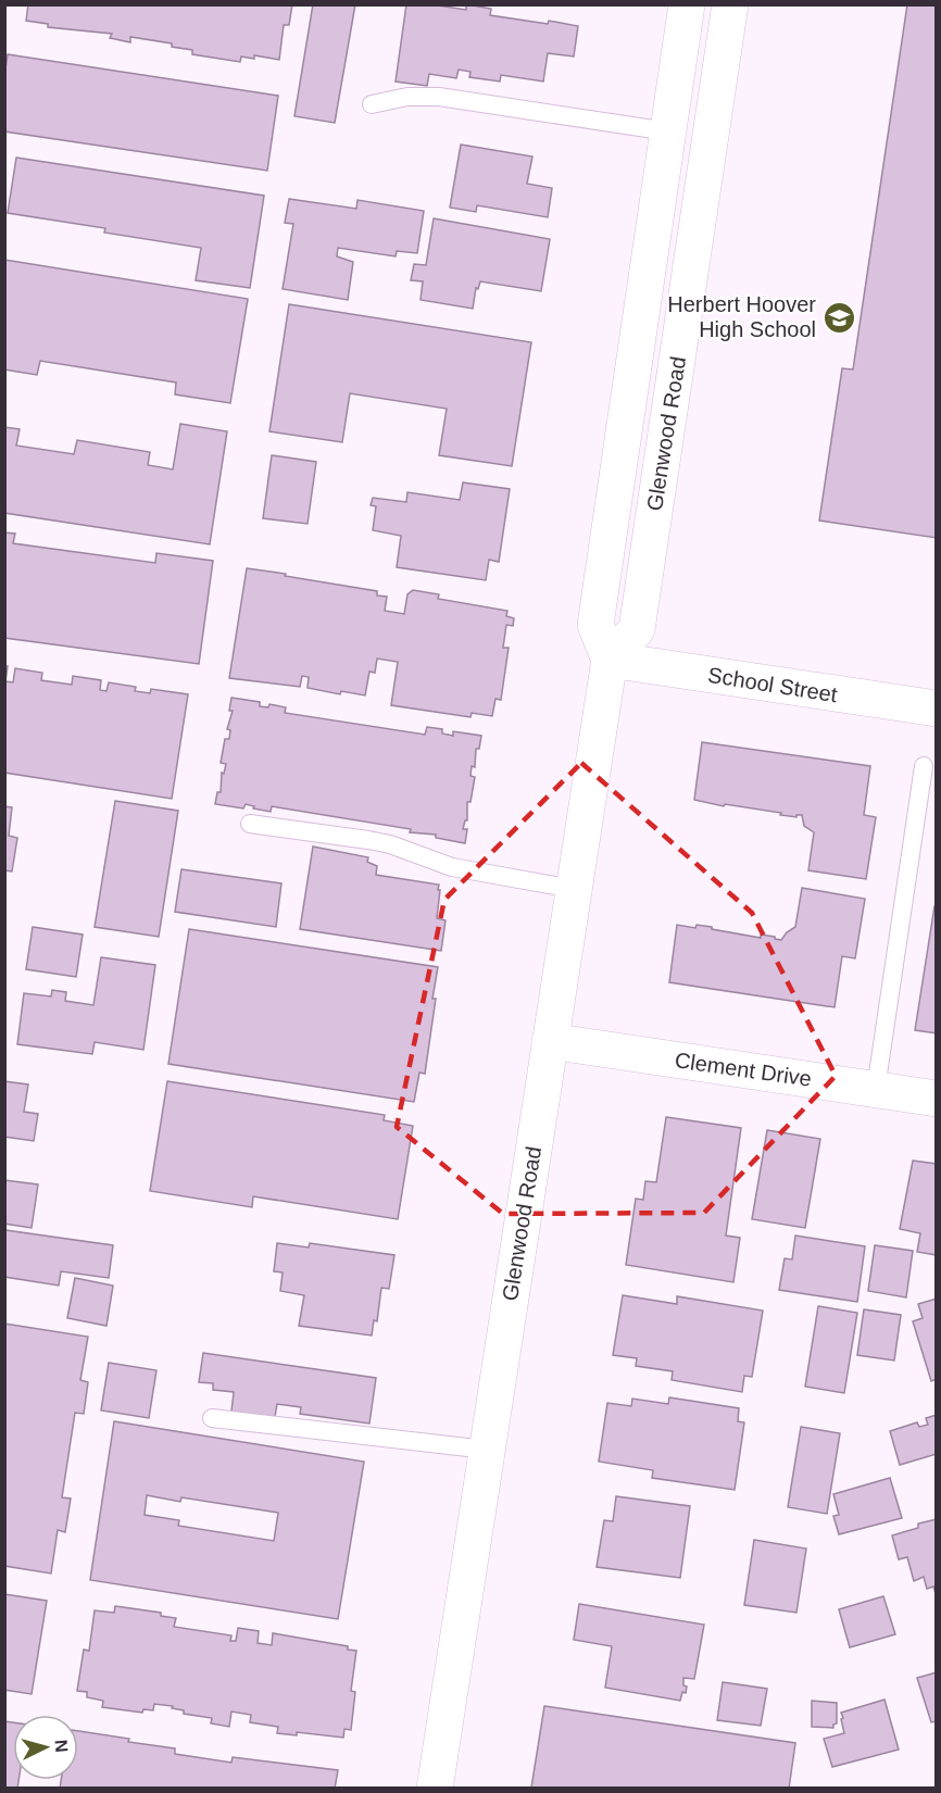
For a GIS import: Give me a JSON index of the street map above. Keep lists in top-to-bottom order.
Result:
{
  "streets": {
    "street": ["Glenwood Road", "School Street", "Clement Drive"]
  },
  "crossings": [
    ["Glenwood Road", "School Street"],
    ["Glenwood Road", "Clement Drive"]
  ],
  "places": {
    "school or university": ["Herbert Hoover High School"]
  },
  "north": "right"
}
